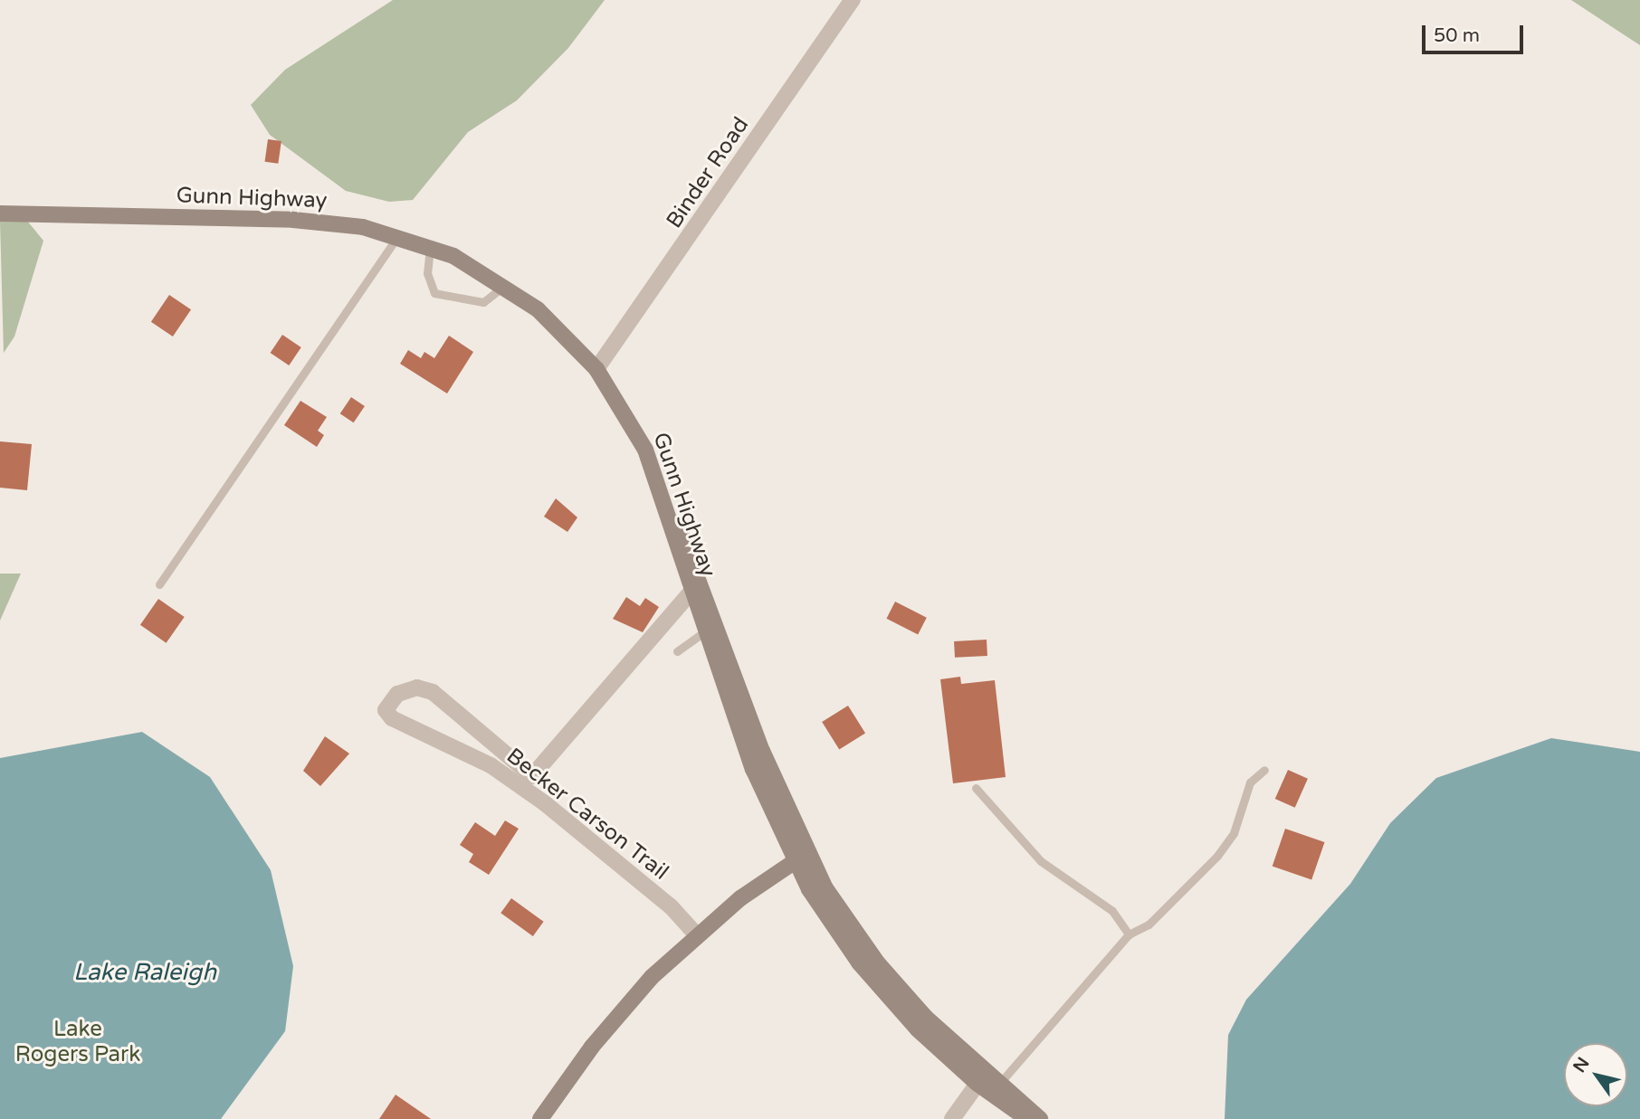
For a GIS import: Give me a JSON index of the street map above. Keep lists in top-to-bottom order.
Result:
{
  "streets": {
    "main road": ["Gunn Highway"],
    "street": ["Binder Road", "Becker Carson Trail"]
  },
  "crossings": [
    ["Binder Road", "Gunn Highway"],
    ["Gunn Highway", "Becker Carson Trail"]
  ],
  "water": ["Lake Raleigh"],
  "parks": ["Lake Rogers Park"],
  "scale_bar": "50 m",
  "north": "top left"
}
